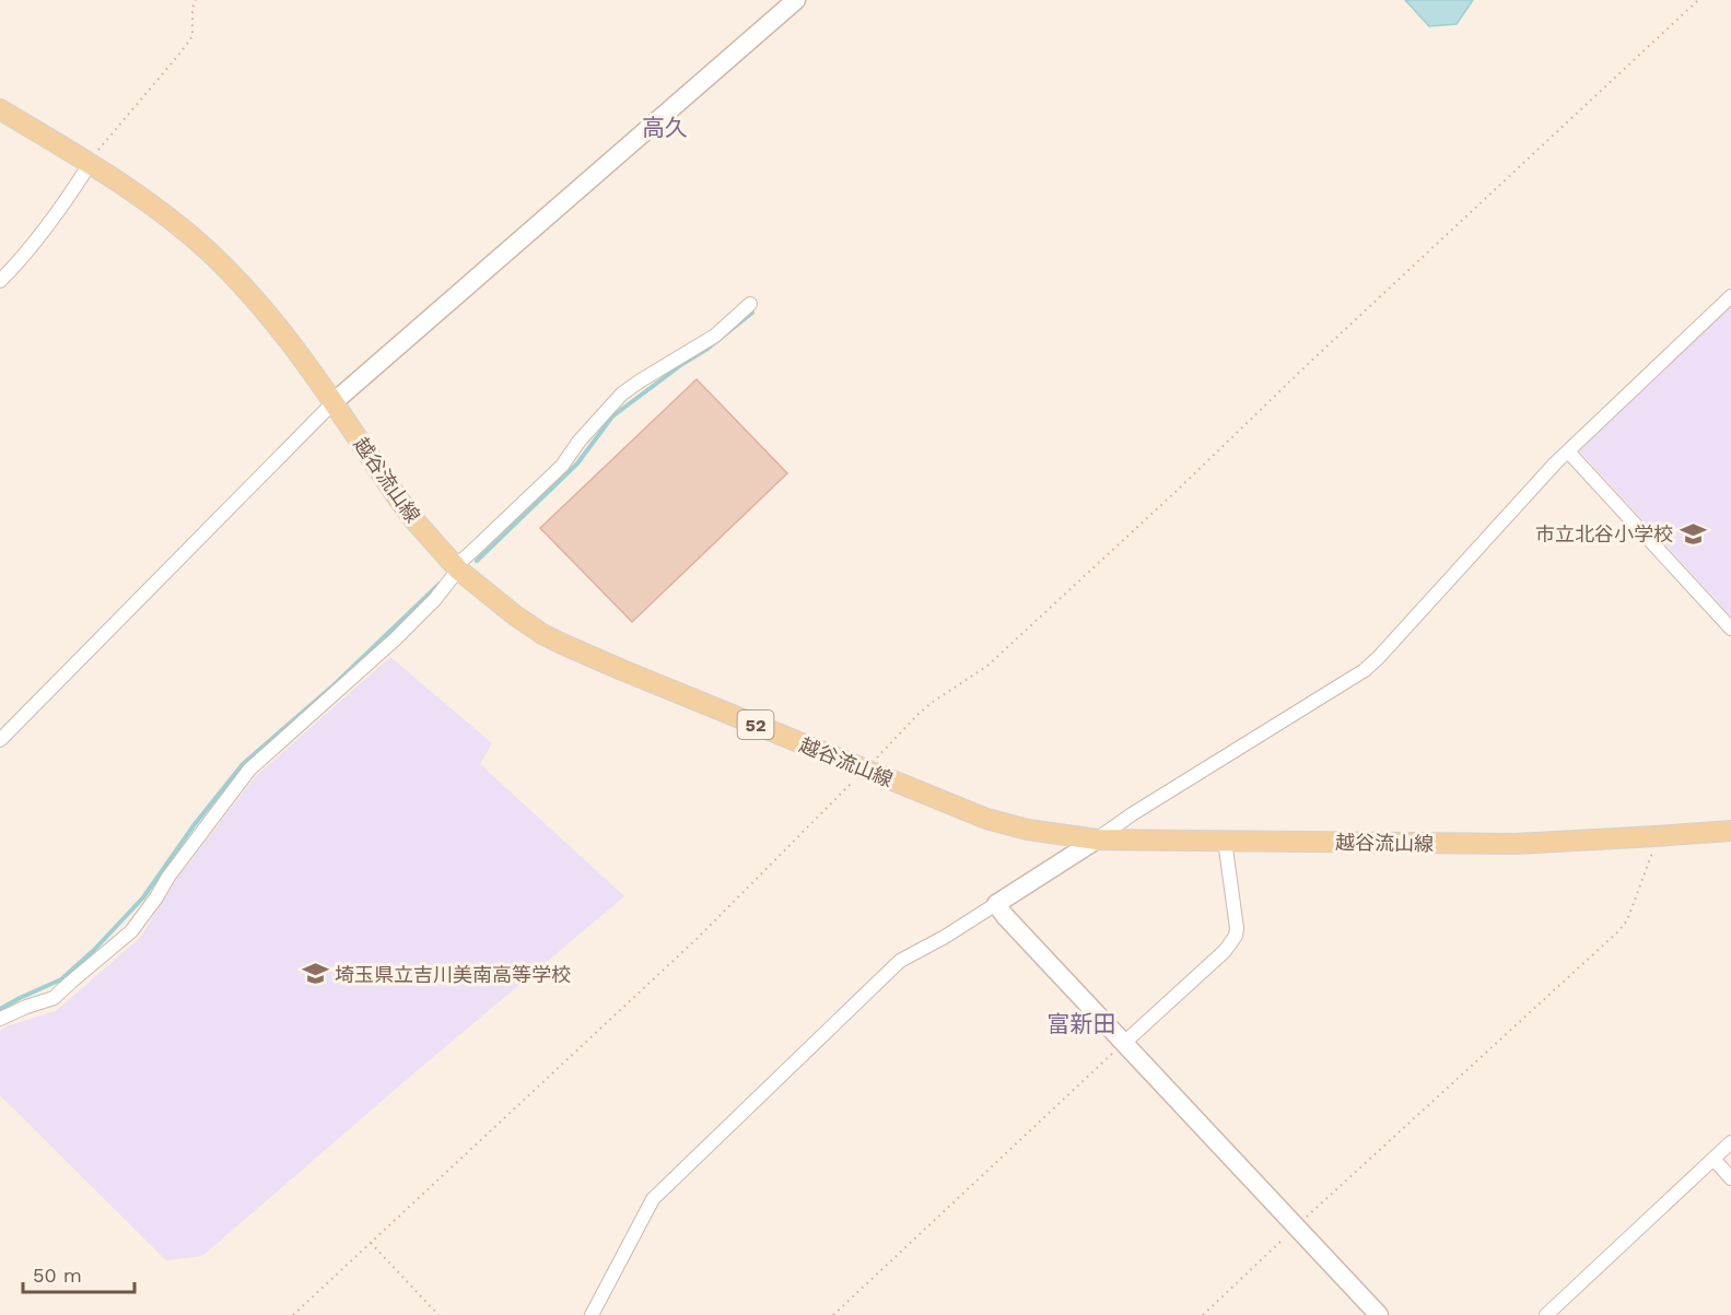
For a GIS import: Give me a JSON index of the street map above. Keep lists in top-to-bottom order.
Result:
{
  "streets": {
    "main road": ["越谷流山線", "52"]
  },
  "districts": ["高久", "富新田"],
  "places": {
    "school or university": ["市立北谷小学校", "埼玉県立吉川美南高等学校"]
  },
  "scale_bar": "50 m"
}
